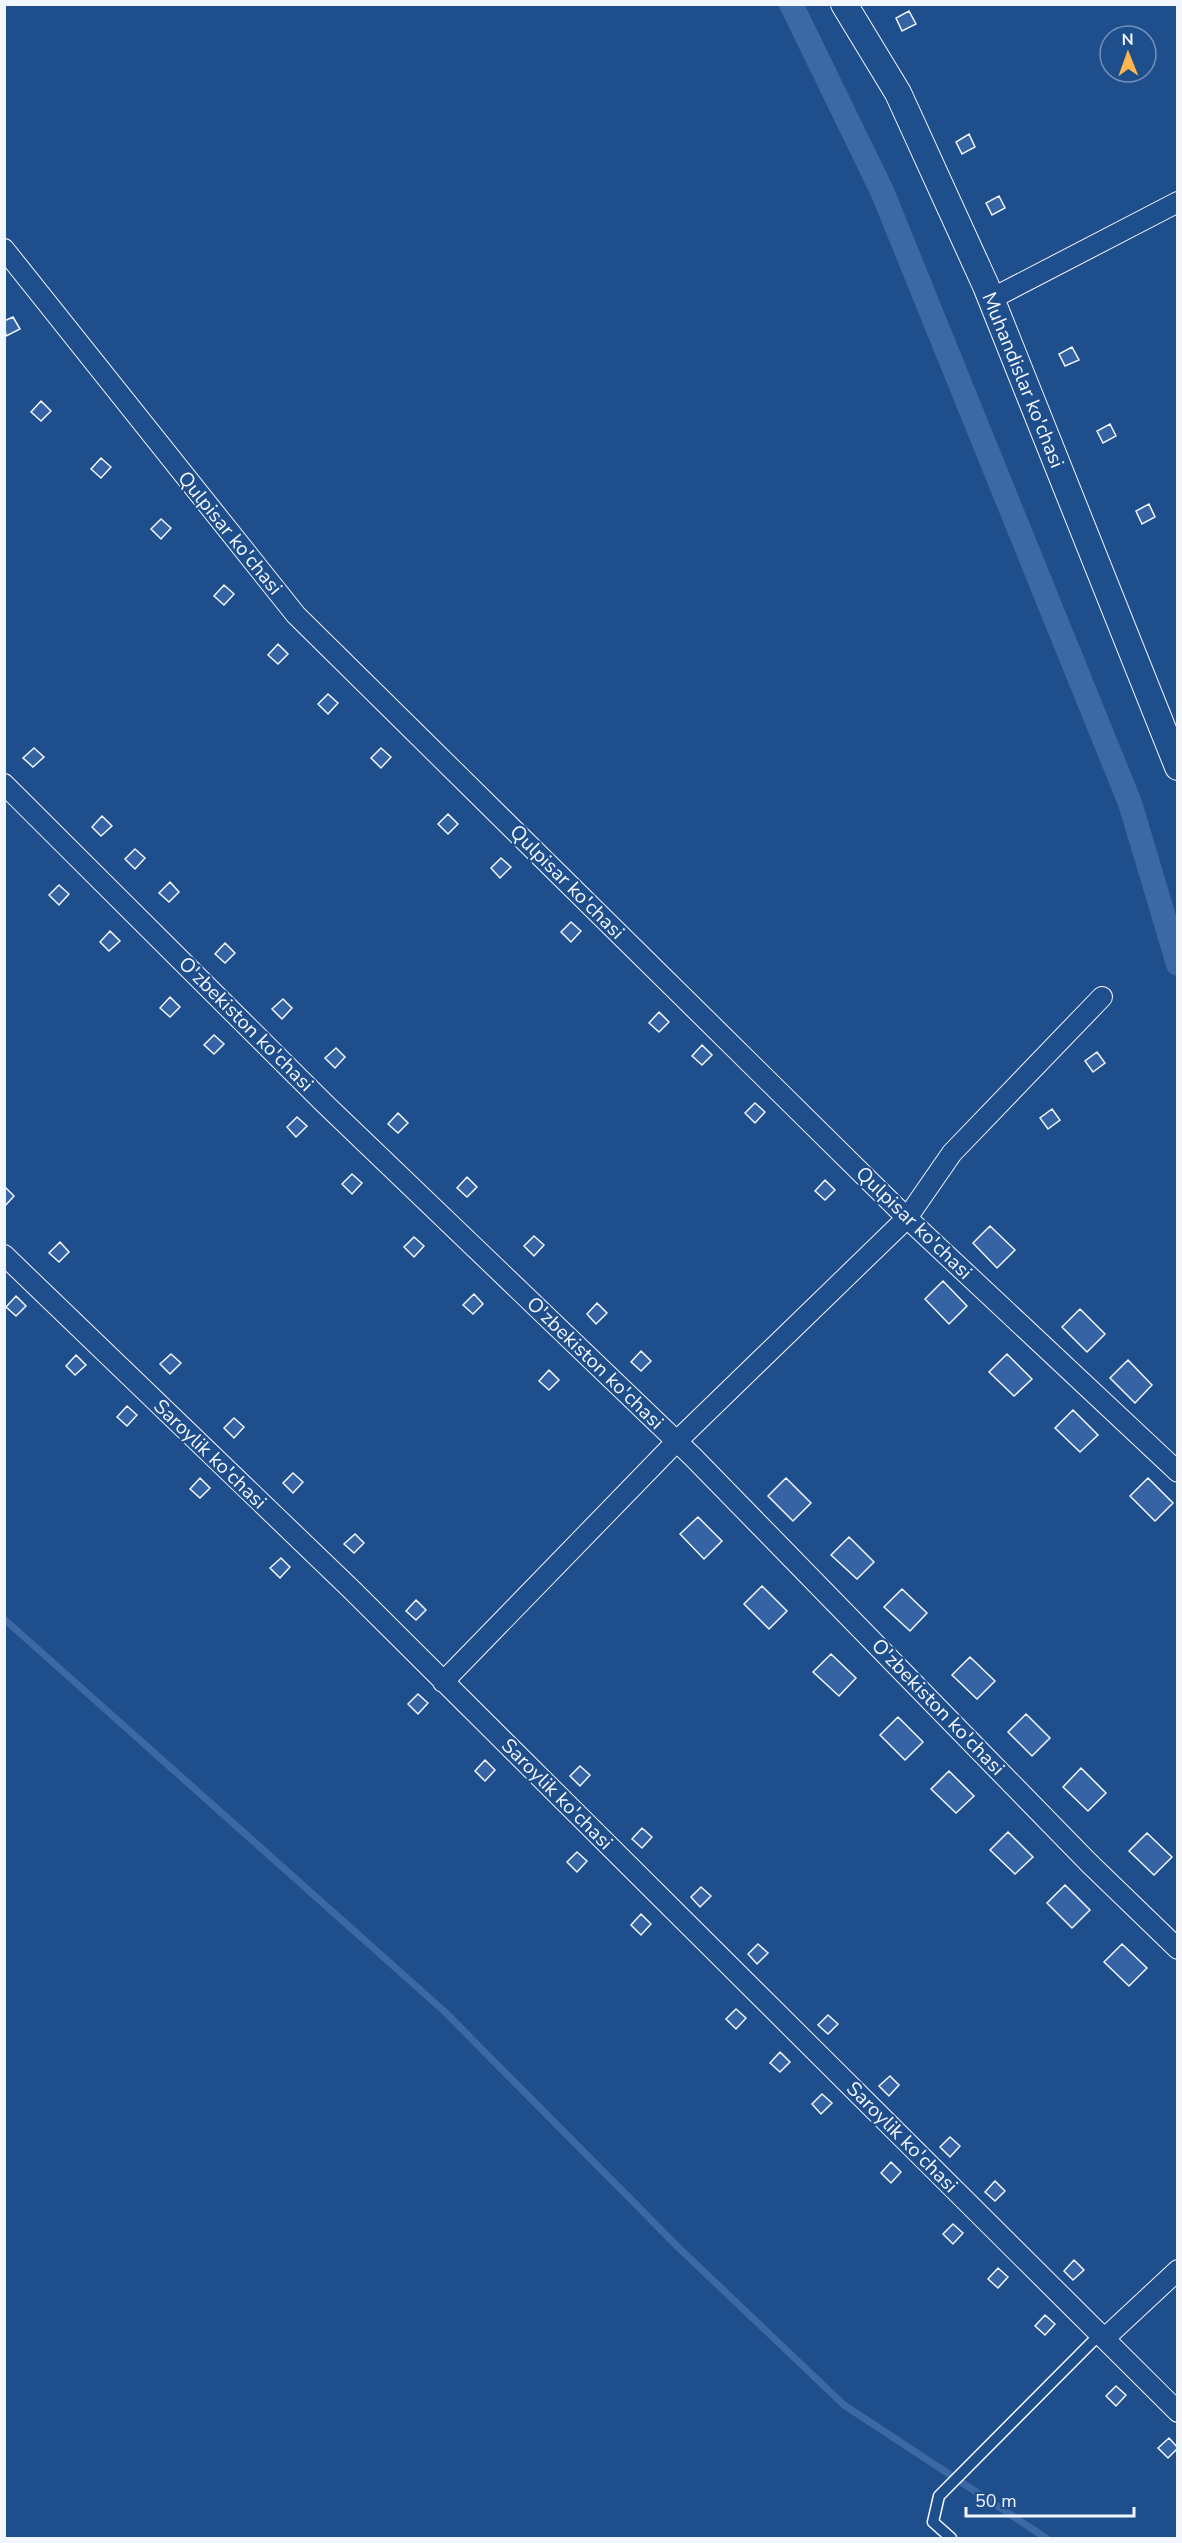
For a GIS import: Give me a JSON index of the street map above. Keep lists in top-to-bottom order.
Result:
{
  "streets": {
    "street": [
      "Muhandislar ko'chasi",
      "Qulpisar ko'chasi",
      "O'zbekiston ko'chasi",
      "Saroylik ko'chasi"
    ]
  },
  "scale_bar": "50 m",
  "north": "top"
}
